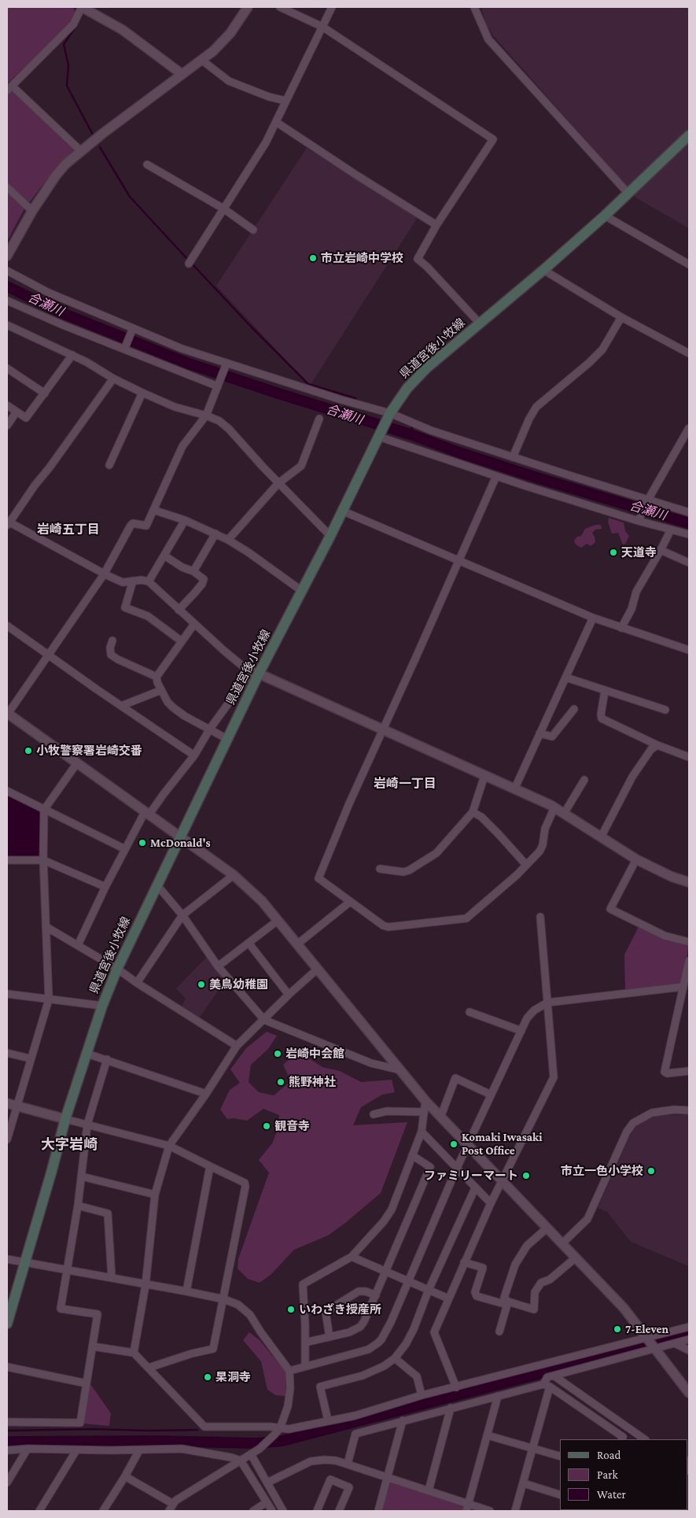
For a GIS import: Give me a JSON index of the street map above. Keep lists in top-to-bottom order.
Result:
{
  "streets": {
    "main road": ["県道宮後小牧線"]
  },
  "districts": ["岩崎五丁目", "岩崎一丁目", "大字岩崎"],
  "water": ["合瀬川"],
  "places": [
    "市立岩崎中学校",
    "天道寺",
    "小牧警察署岩崎交番",
    "McDonald's",
    "美鳥幼稚園",
    "岩崎中会館",
    "熊野神社",
    "観音寺",
    "Komaki Iwasaki Post Office",
    "市立一色小学校",
    "ファミリーマート",
    "いわざき授産所",
    "7-Eleven",
    "杲洞寺"
  ],
  "legend": ["Road", "Park", "Water"]
}
